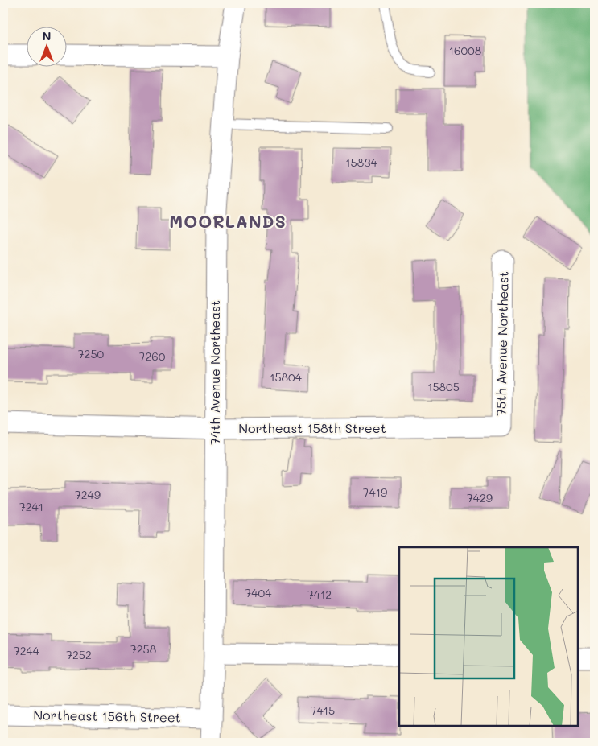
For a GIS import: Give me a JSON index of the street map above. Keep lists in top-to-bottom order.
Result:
{
  "streets": {
    "street": [
      "75th Avenue Northeast",
      "74th Avenue Northeast",
      "Northeast 158th Street",
      "Northeast 156th Street"
    ]
  },
  "crossings": [
    ["75th Avenue Northeast", "Northeast 158th Street"],
    ["74th Avenue Northeast", "Northeast 158th Street"],
    ["74th Avenue Northeast", "Northeast 156th Street"]
  ],
  "districts": ["MOORLANDS"],
  "house_numbers": [
    "16008",
    "15834",
    "7250",
    "7260",
    "15804",
    "15805",
    "7419",
    "7249",
    "7429",
    "7241",
    "7404",
    "7412",
    "7258",
    "7244",
    "7252",
    "7415"
  ],
  "north": "top"
}
